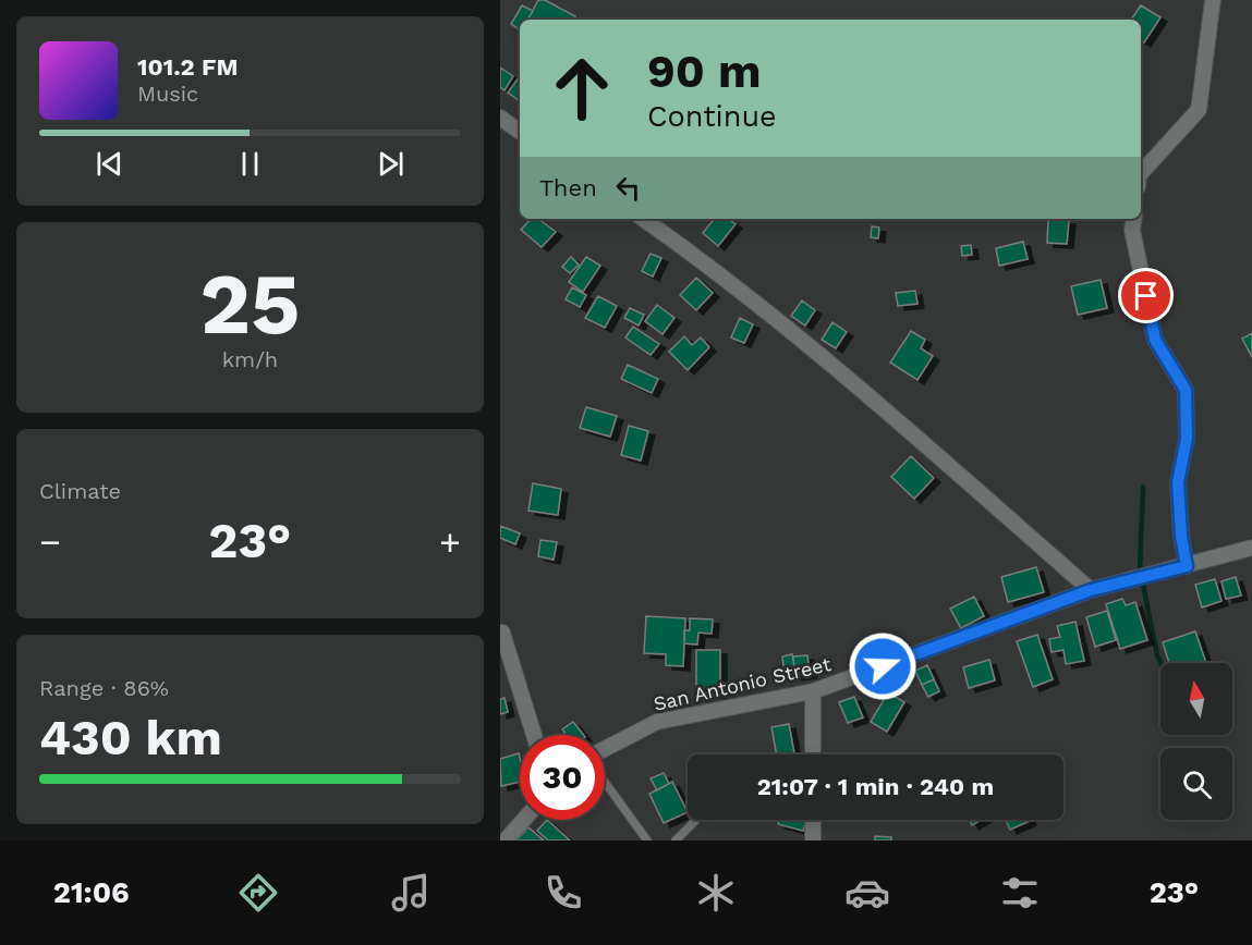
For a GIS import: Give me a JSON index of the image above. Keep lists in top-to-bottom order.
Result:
{
  "streets": {
    "street": ["San Antonio Street"]
  },
  "north": "top",
  "page": {
    "turn": ["90 m", "Continue"],
    "song": ["101.2 FM", "Music"],
    "then": "Then",
    "tile": [
      ["25", "km/h"],
      "Climate",
      ["Range · 86%", "430 km"]
    ],
    "heat": ["−", "23°", "+"],
    "limit": "30",
    "trip": "21:07 · 1 min · 240 m",
    "tabs": ["21:06", "23°"]
  }
}
